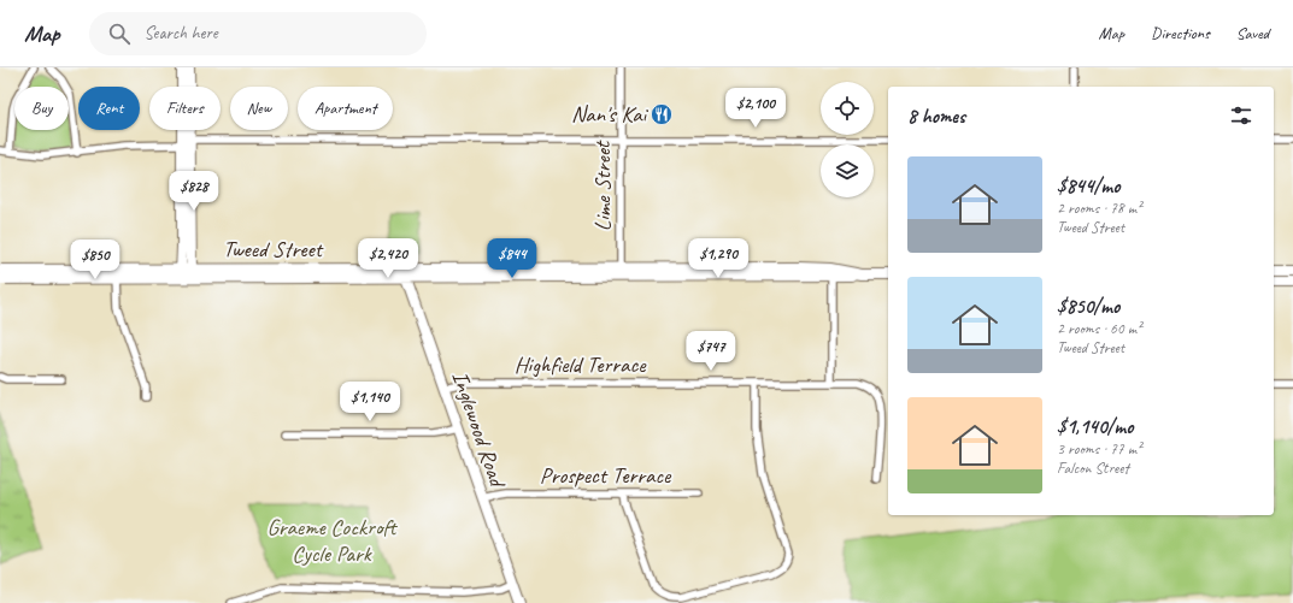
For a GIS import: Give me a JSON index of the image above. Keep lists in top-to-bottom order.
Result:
{
  "streets": {
    "main road": ["Tweed Street", "Inglewood Road"],
    "street": ["Lime Street", "Highfield Terrace", "Prospect Terrace"]
  },
  "crossings": [
    ["Lime Street", "Tweed Street"],
    ["Tweed Street", "Inglewood Road"],
    ["Highfield Terrace", "Inglewood Road"],
    ["Inglewood Road", "Prospect Terrace"]
  ],
  "parks": ["Graeme Cockroft Cycle Park"],
  "places": {
    "restaurant": ["Nan's Kai"]
  },
  "page": {
    "header": "Map",
    "search": "Search here",
    "nav": ["Map", "Directions", "Saved"],
    "chip": [
      "Buy",
      "Rent",
      "Filters",
      "New",
      "Apartment"
    ],
    "heading": "8 homes",
    "price": [
      "$2,100",
      "$828",
      "$2,420",
      "$844",
      "$1,290",
      "$850",
      "$747",
      "$1,140"
    ],
    "list": [
      {
        "name": "$844/mo",
        "note": "2 rooms · 78 m² · Tweed Street"
      },
      {
        "name": "$850/mo",
        "note": "2 rooms · 60 m² · Tweed Street"
      },
      {
        "name": "$1,140/mo",
        "note": "3 rooms · 77 m² · Falcon Street"
      }
    ]
  }
}
